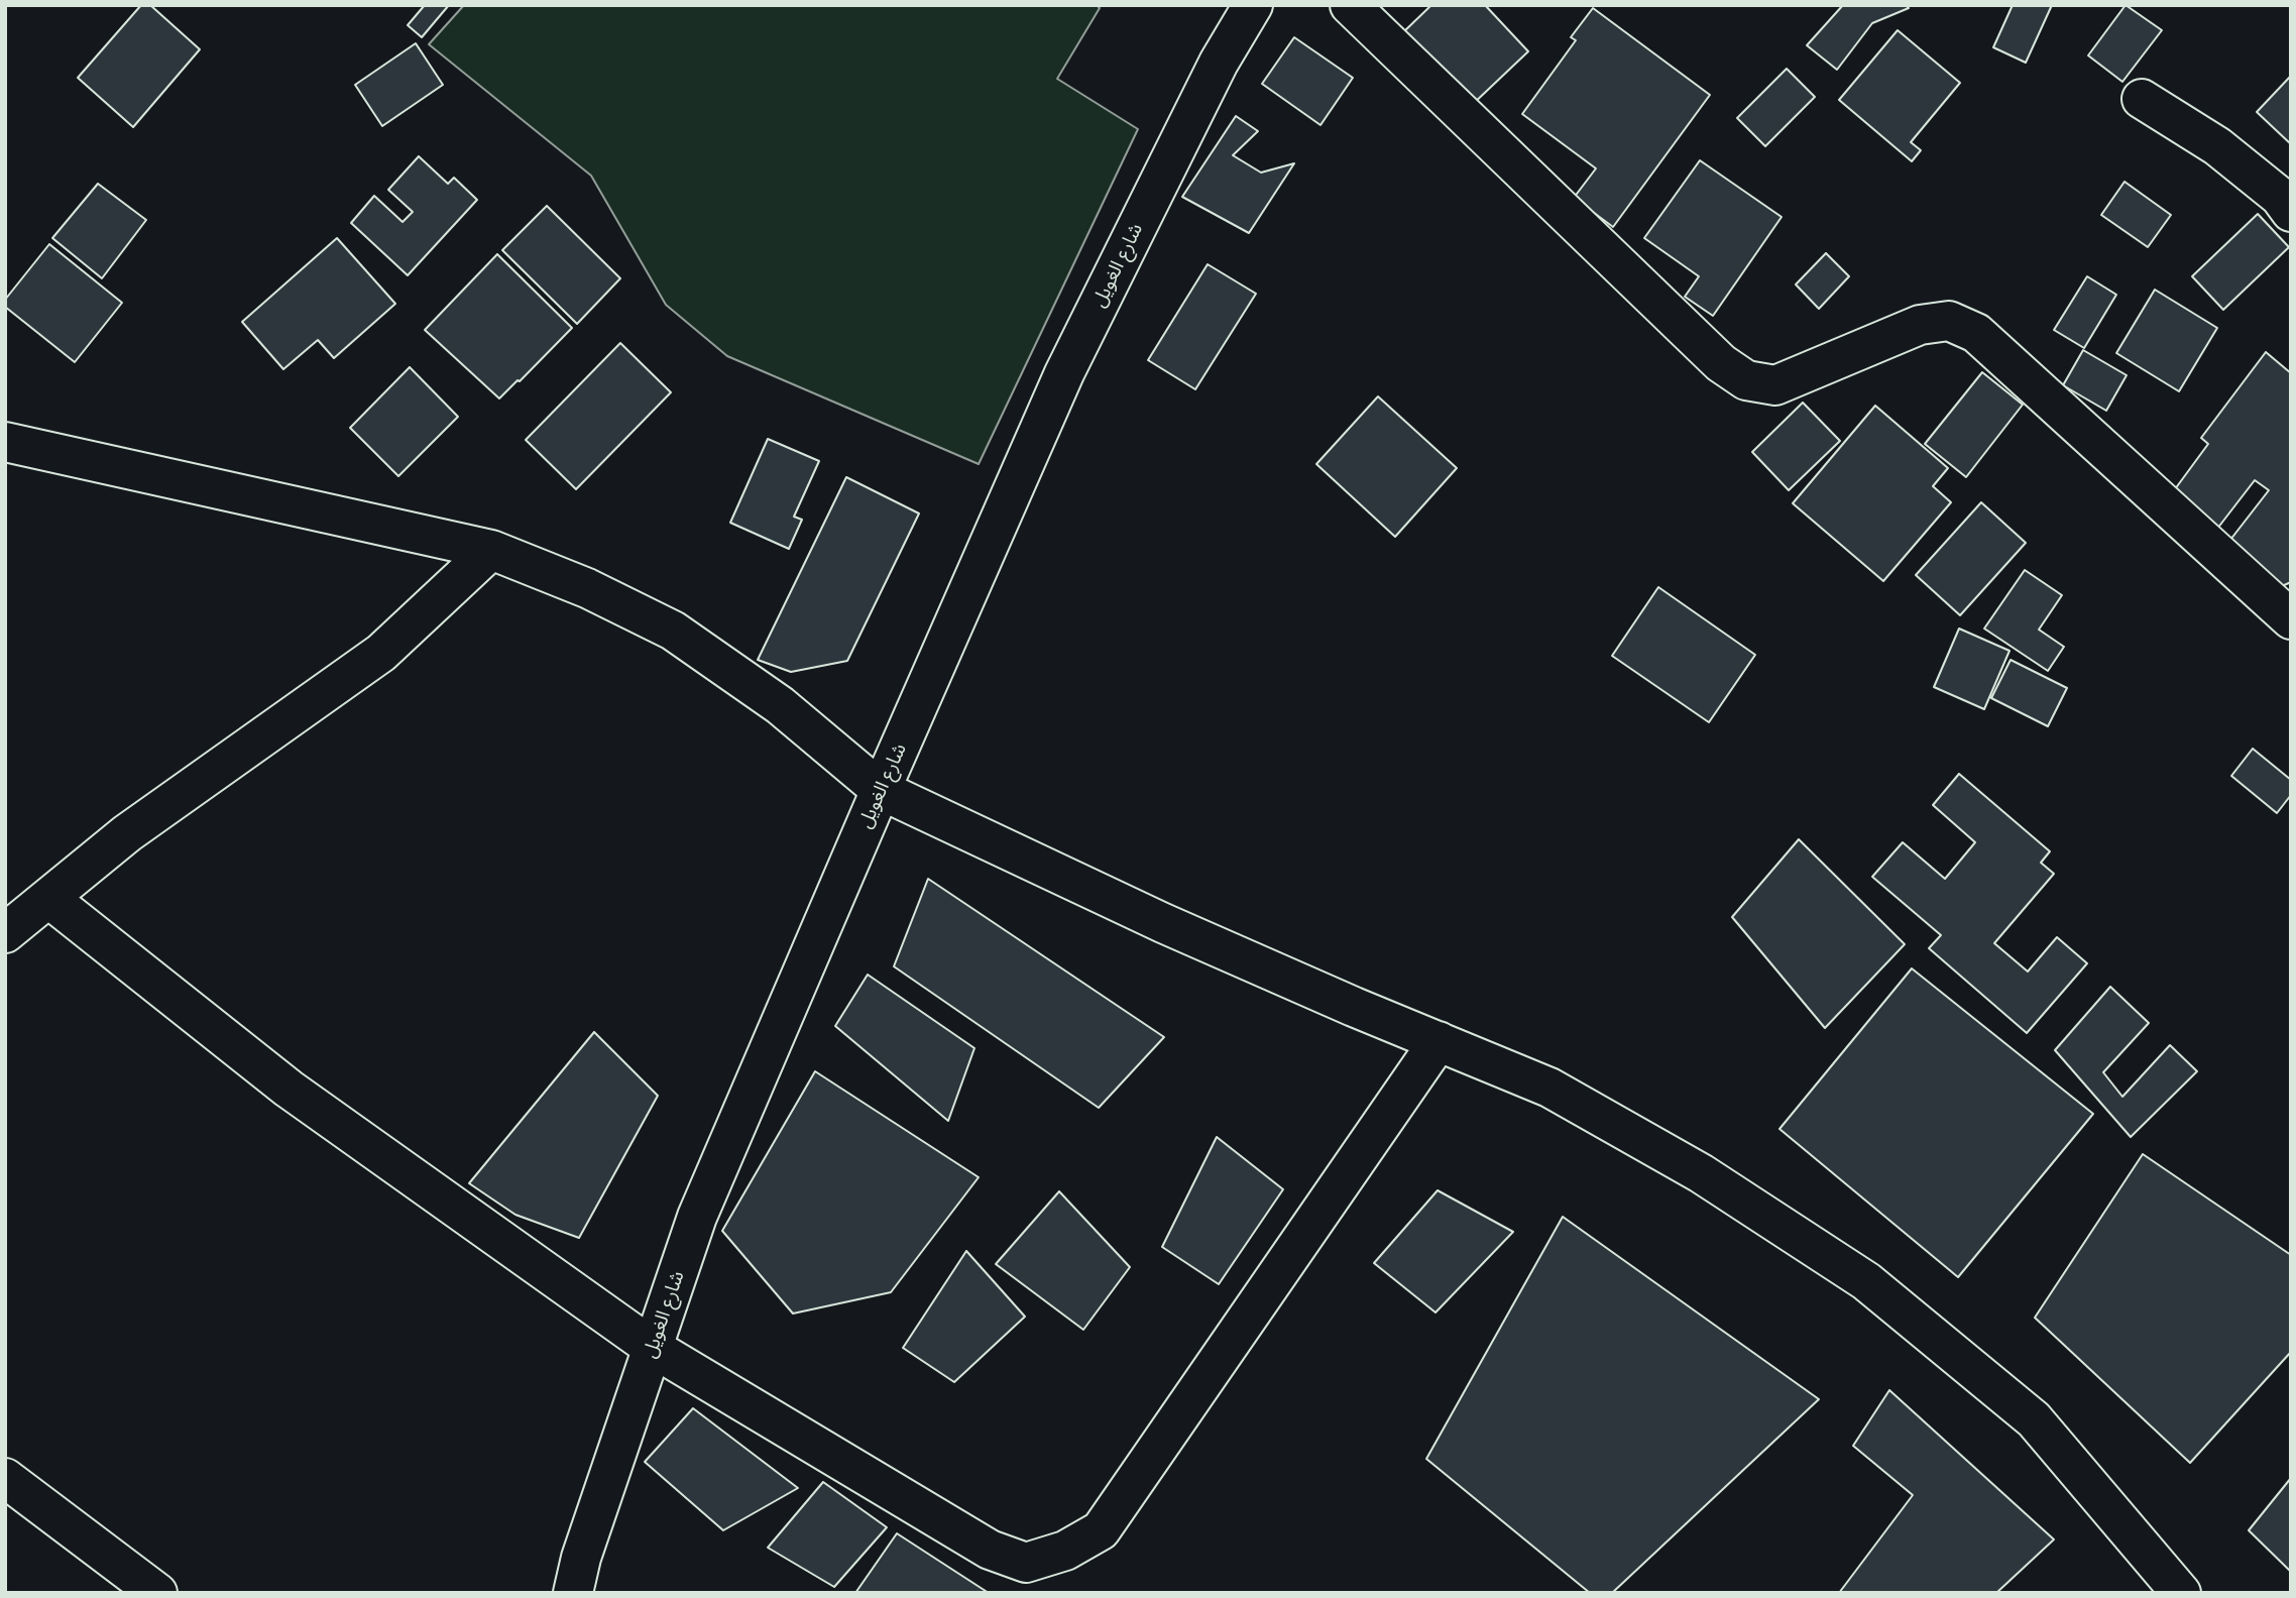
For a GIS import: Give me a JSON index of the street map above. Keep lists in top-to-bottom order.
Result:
{
  "streets": {
    "street": ["شارع الغويل"]
  }
}
